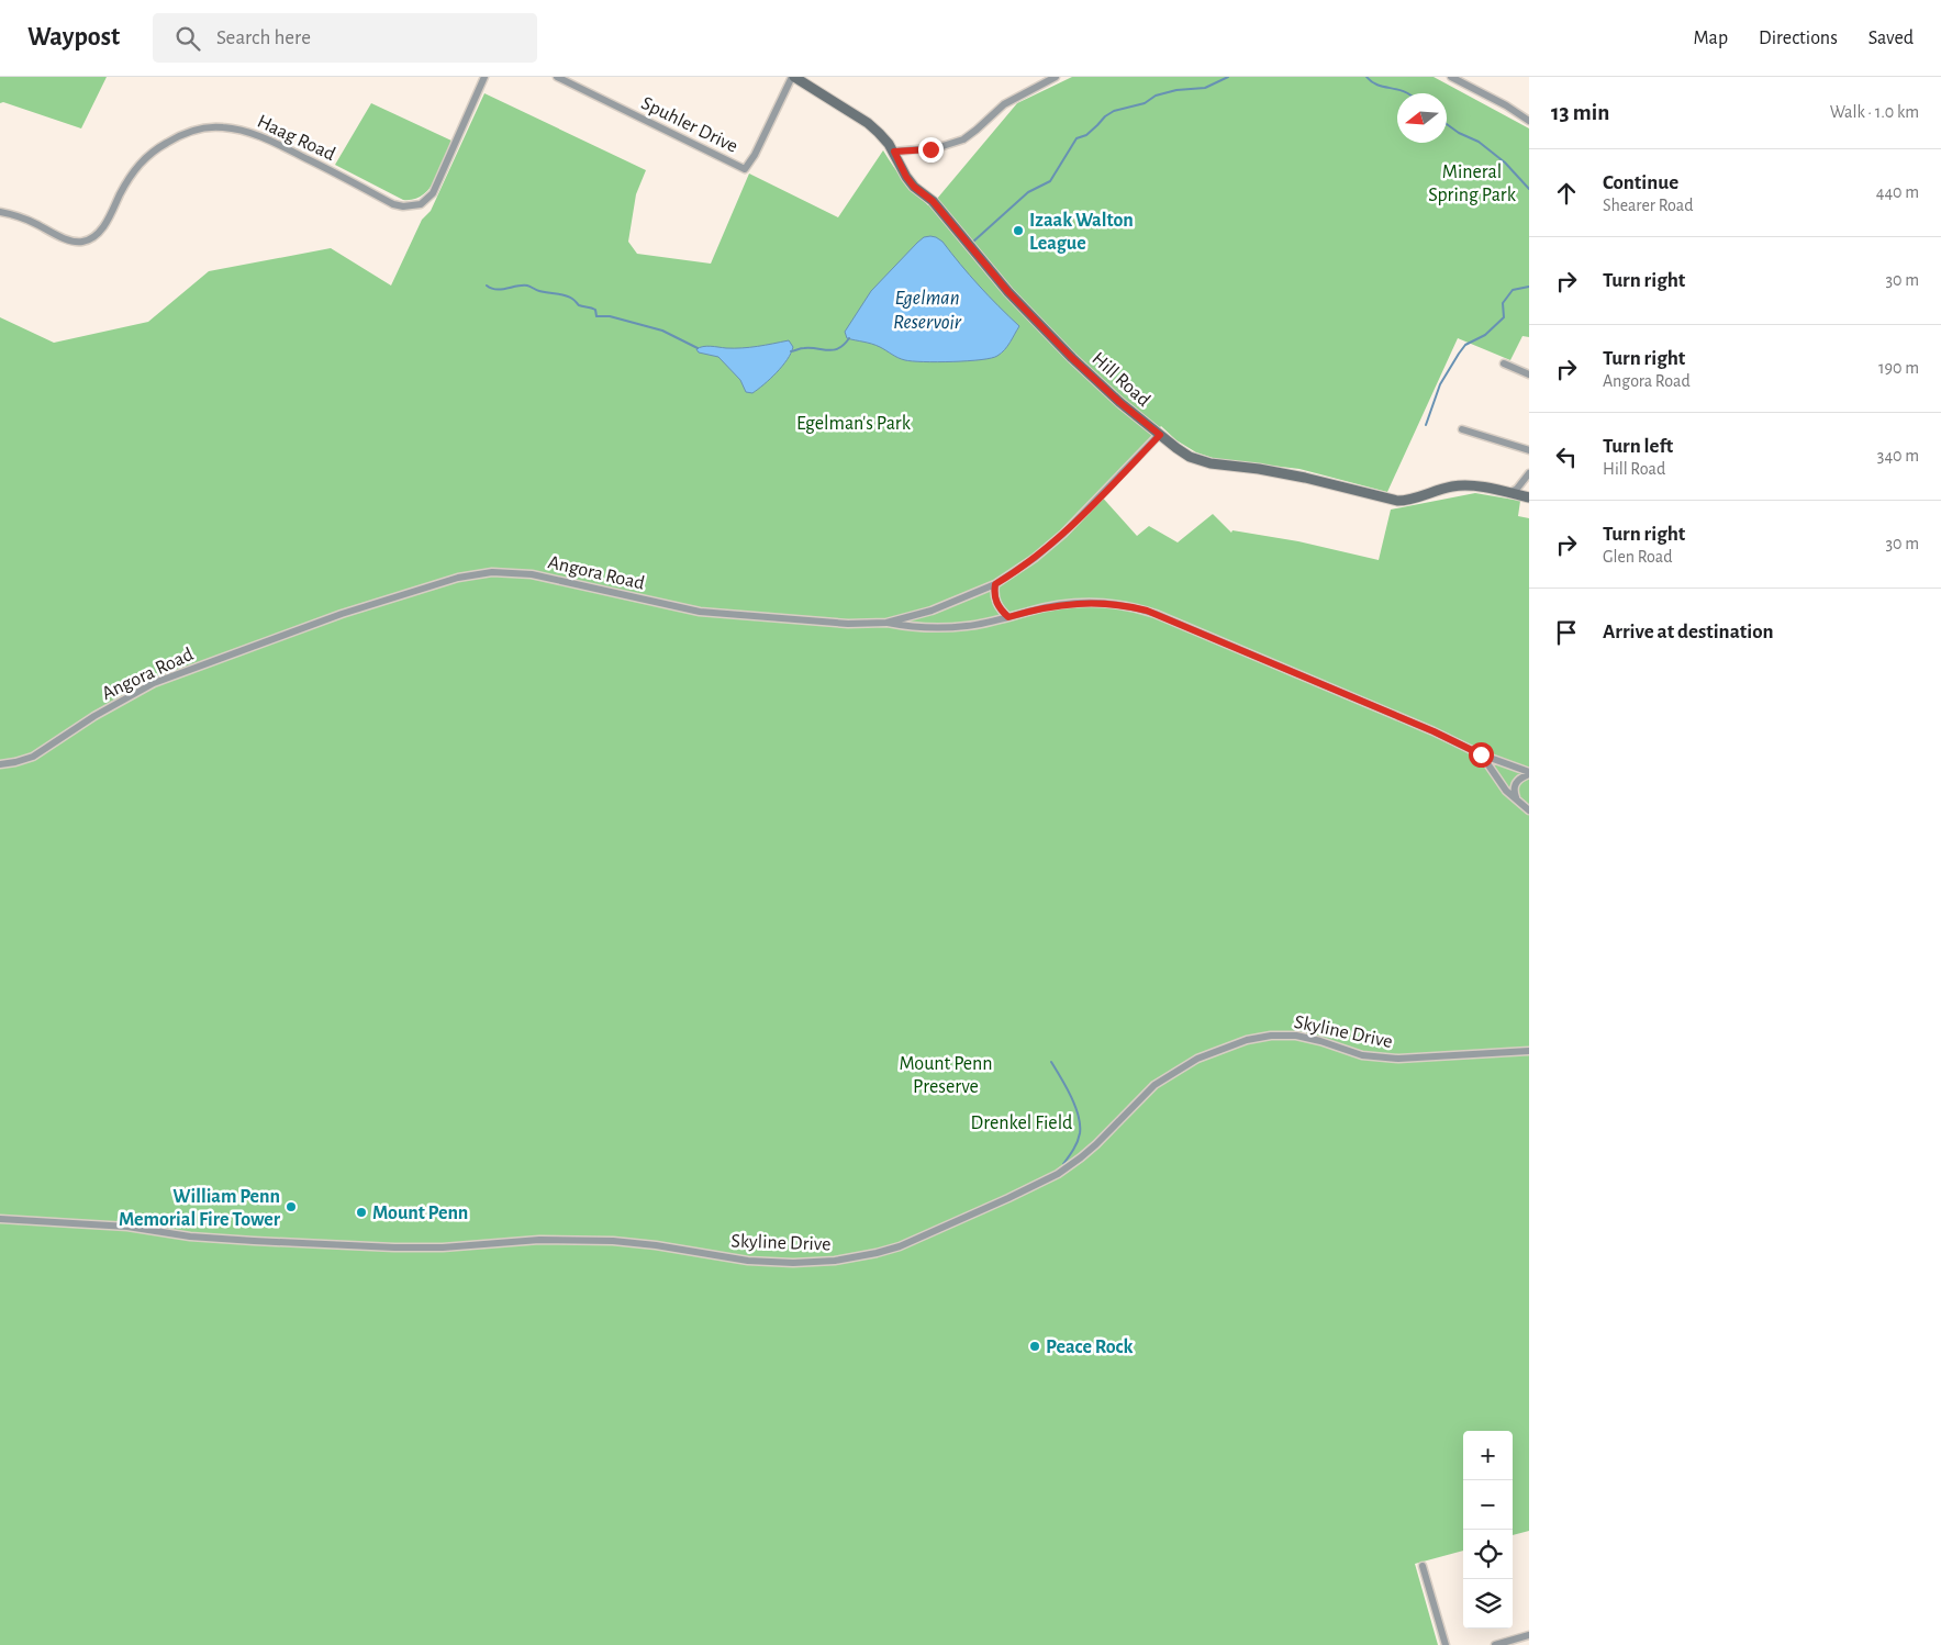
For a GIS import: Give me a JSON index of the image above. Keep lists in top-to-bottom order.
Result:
{
  "streets": {
    "street": [
      "Spuhler Drive",
      "Haag Road",
      "Hill Road",
      "Angora Road",
      "Skyline Drive"
    ]
  },
  "crossings": [
    ["Spuhler Drive", "Hill Road"],
    ["Hill Road", "Angora Road"]
  ],
  "water": ["Egelman Reservoir"],
  "parks": [
    "Mineral Spring Park",
    "Egelman's Park",
    "Mount Penn Preserve",
    "Drenkel Field"
  ],
  "places": [
    "Izaak Walton League",
    "William Penn Memorial Fire Tower",
    "Mount Penn",
    "Peace Rock"
  ],
  "north": "left",
  "page": {
    "header": "Waypost",
    "search": "Search here",
    "nav": ["Map", "Directions", "Saved"],
    "heading": ["13 min", "Walk · 1.0 km"],
    "list": [
      ["Continue", "Shearer Road", "440 m"],
      ["Turn right", "30 m"],
      ["Turn right", "Angora Road", "190 m"],
      ["Turn left", "Hill Road", "340 m"],
      ["Turn right", "Glen Road", "30 m"],
      "Arrive at destination"
    ],
    "map_buttons": ["+", "−"]
  }
}
